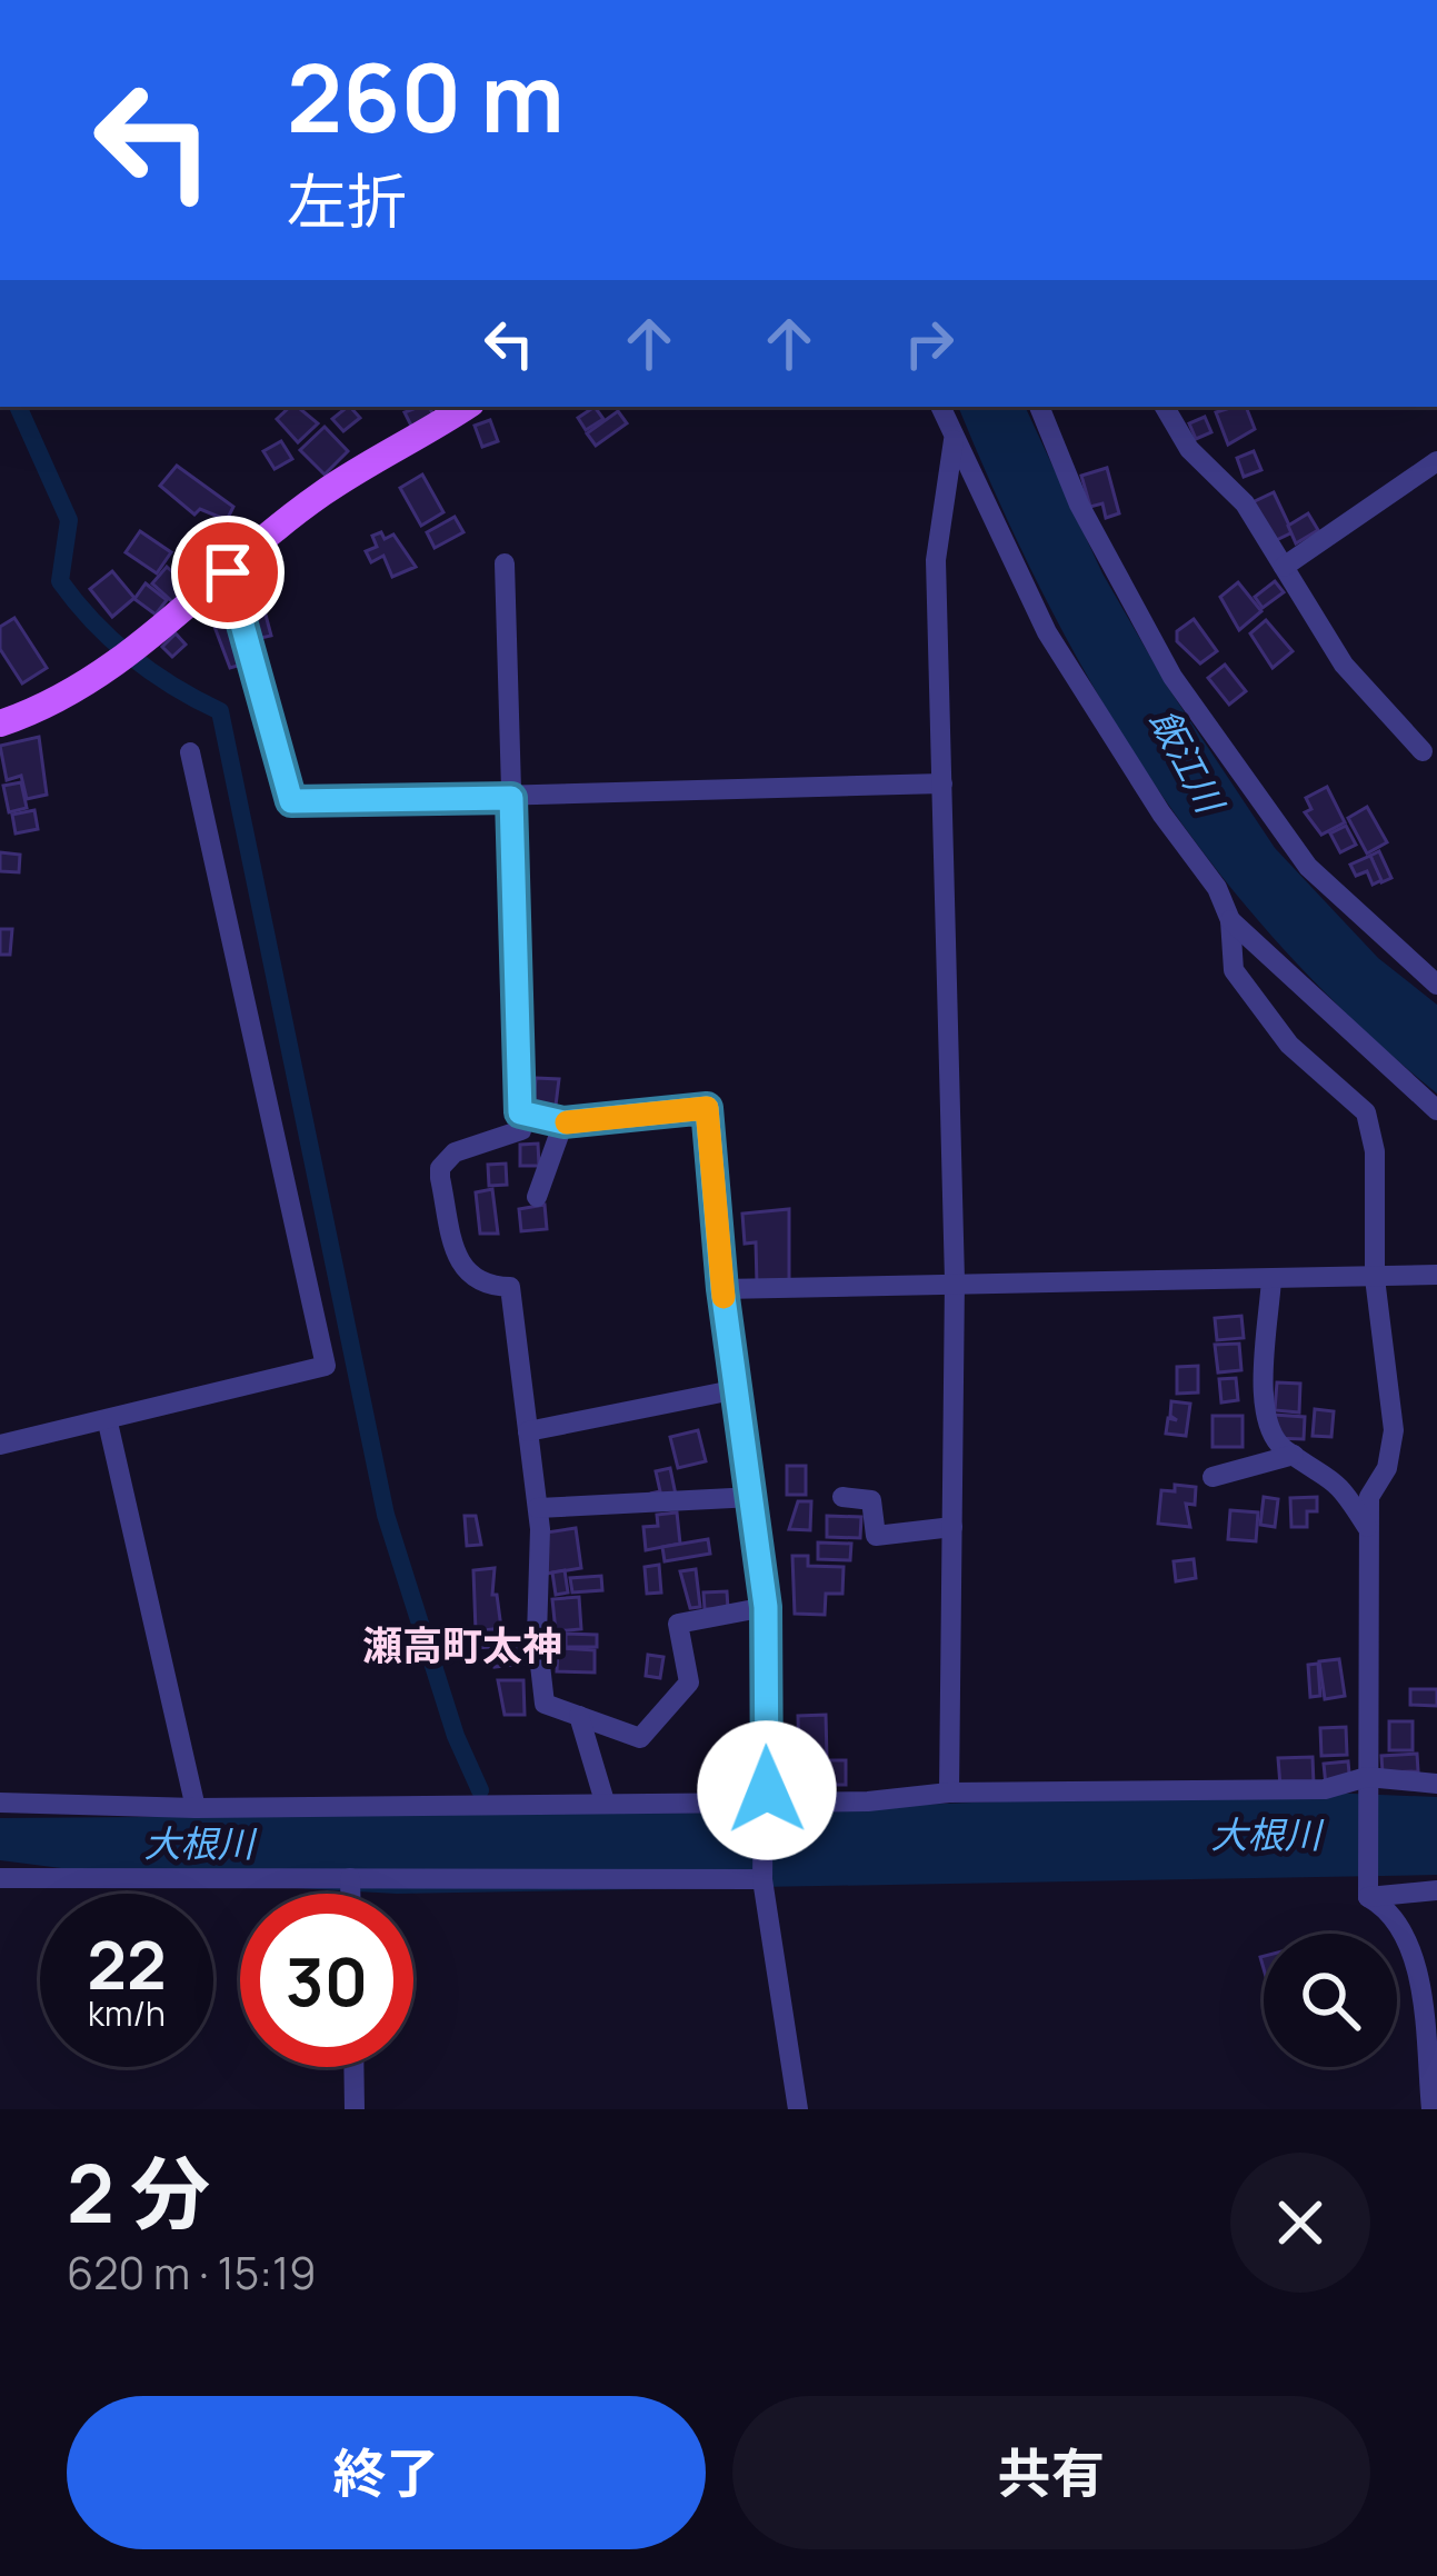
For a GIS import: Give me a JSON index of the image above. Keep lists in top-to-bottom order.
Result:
{
  "districts": ["瀬高町太神"],
  "water": ["飯江川", "大根川"],
  "page": {
    "turn": ["260 m", "左折"],
    "speed": "22 km/h",
    "limit": "30",
    "heading": ["2 分", "620 m · 15:19"],
    "buttons": ["終了", "共有"]
  }
}
